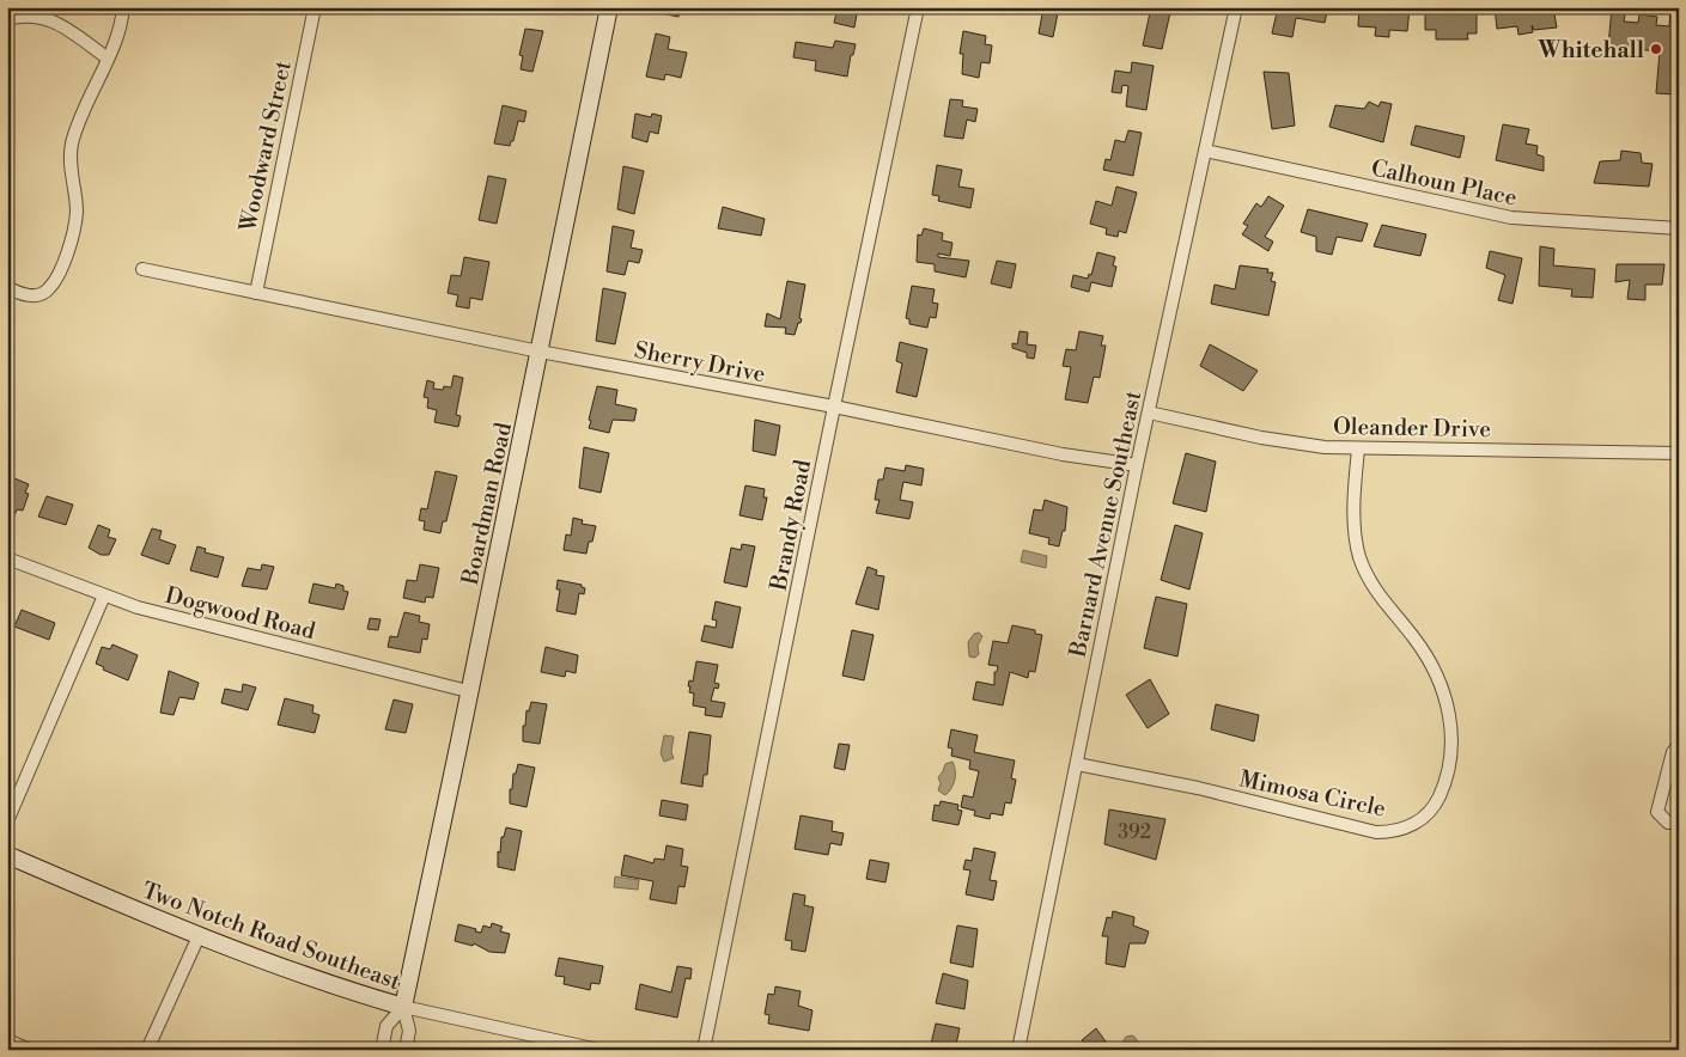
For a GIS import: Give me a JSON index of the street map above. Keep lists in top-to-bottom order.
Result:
{
  "streets": {
    "street": [
      "Woodward Street",
      "Calhoun Place",
      "Sherry Drive",
      "Oleander Drive",
      "Boardman Road",
      "Barnard Avenue Southeast",
      "Brandy Road",
      "Dogwood Road",
      "Mimosa Circle",
      "Two Notch Road Southeast"
    ]
  },
  "crossings": [
    ["Woodward Street", "Sherry Drive"],
    ["Calhoun Place", "Barnard Avenue Southeast"],
    ["Sherry Drive", "Boardman Road"],
    ["Sherry Drive", "Barnard Avenue Southeast"],
    ["Sherry Drive", "Brandy Road"],
    ["Oleander Drive", "Barnard Avenue Southeast"],
    ["Oleander Drive", "Mimosa Circle"],
    ["Boardman Road", "Dogwood Road"],
    ["Boardman Road", "Two Notch Road Southeast"],
    ["Barnard Avenue Southeast", "Mimosa Circle"]
  ],
  "places": ["Whitehall"],
  "house_numbers": ["392"]
}
